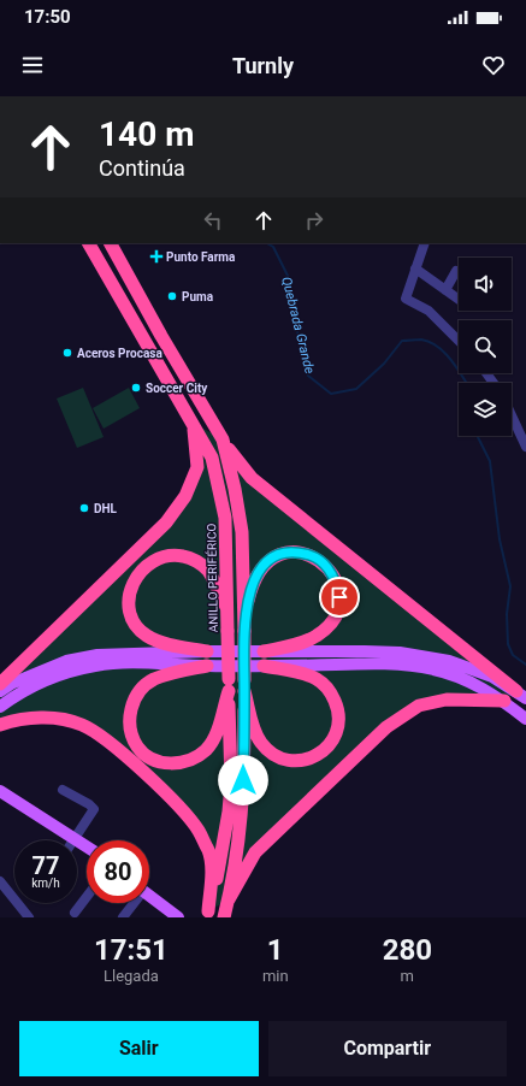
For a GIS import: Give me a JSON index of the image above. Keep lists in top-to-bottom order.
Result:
{
  "streets": {
    "highway": ["ANILLO PERIFÉRICO"]
  },
  "water": ["Quebrada Grande"],
  "places": {
    "health": ["Punto Farma"],
    "other": [
      "Puma",
      "Aceros Procasa",
      "Soccer City",
      "DHL"
    ]
  },
  "page": {
    "status": "17:50",
    "header": "Turnly",
    "turn": ["140 m", "Continúa"],
    "speed": "77 km/h",
    "limit": "80",
    "eta": [
      "17:51",
      "Llegada",
      "1",
      "min",
      "280",
      "m"
    ],
    "buttons": ["Salir", "Compartir"]
  }
}
